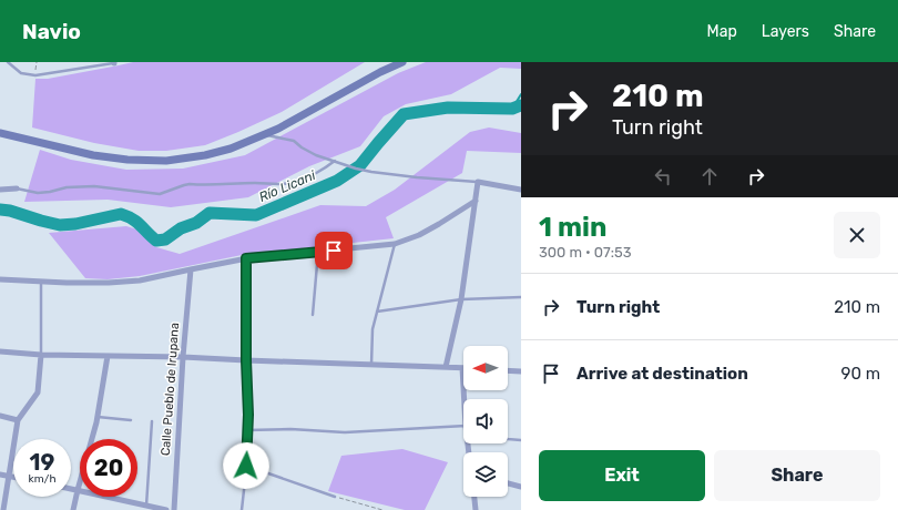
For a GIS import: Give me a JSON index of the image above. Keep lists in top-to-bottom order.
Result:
{
  "streets": {
    "street": ["Calle Pueblo de Irupana"]
  },
  "water": ["Río Licani"],
  "north": "left",
  "page": {
    "header": "Navio",
    "nav": ["Map", "Layers", "Share"],
    "turn": ["210 m", "Turn right"],
    "heading": ["1 min", "300 m · 07:53"],
    "list": [
      {
        "name": "Turn right",
        "value": "210 m"
      },
      {
        "name": "Arrive at destination",
        "value": "90 m"
      }
    ],
    "speed": "19 km/h",
    "limit": "20",
    "buttons": ["Exit", "Share"]
  }
}
